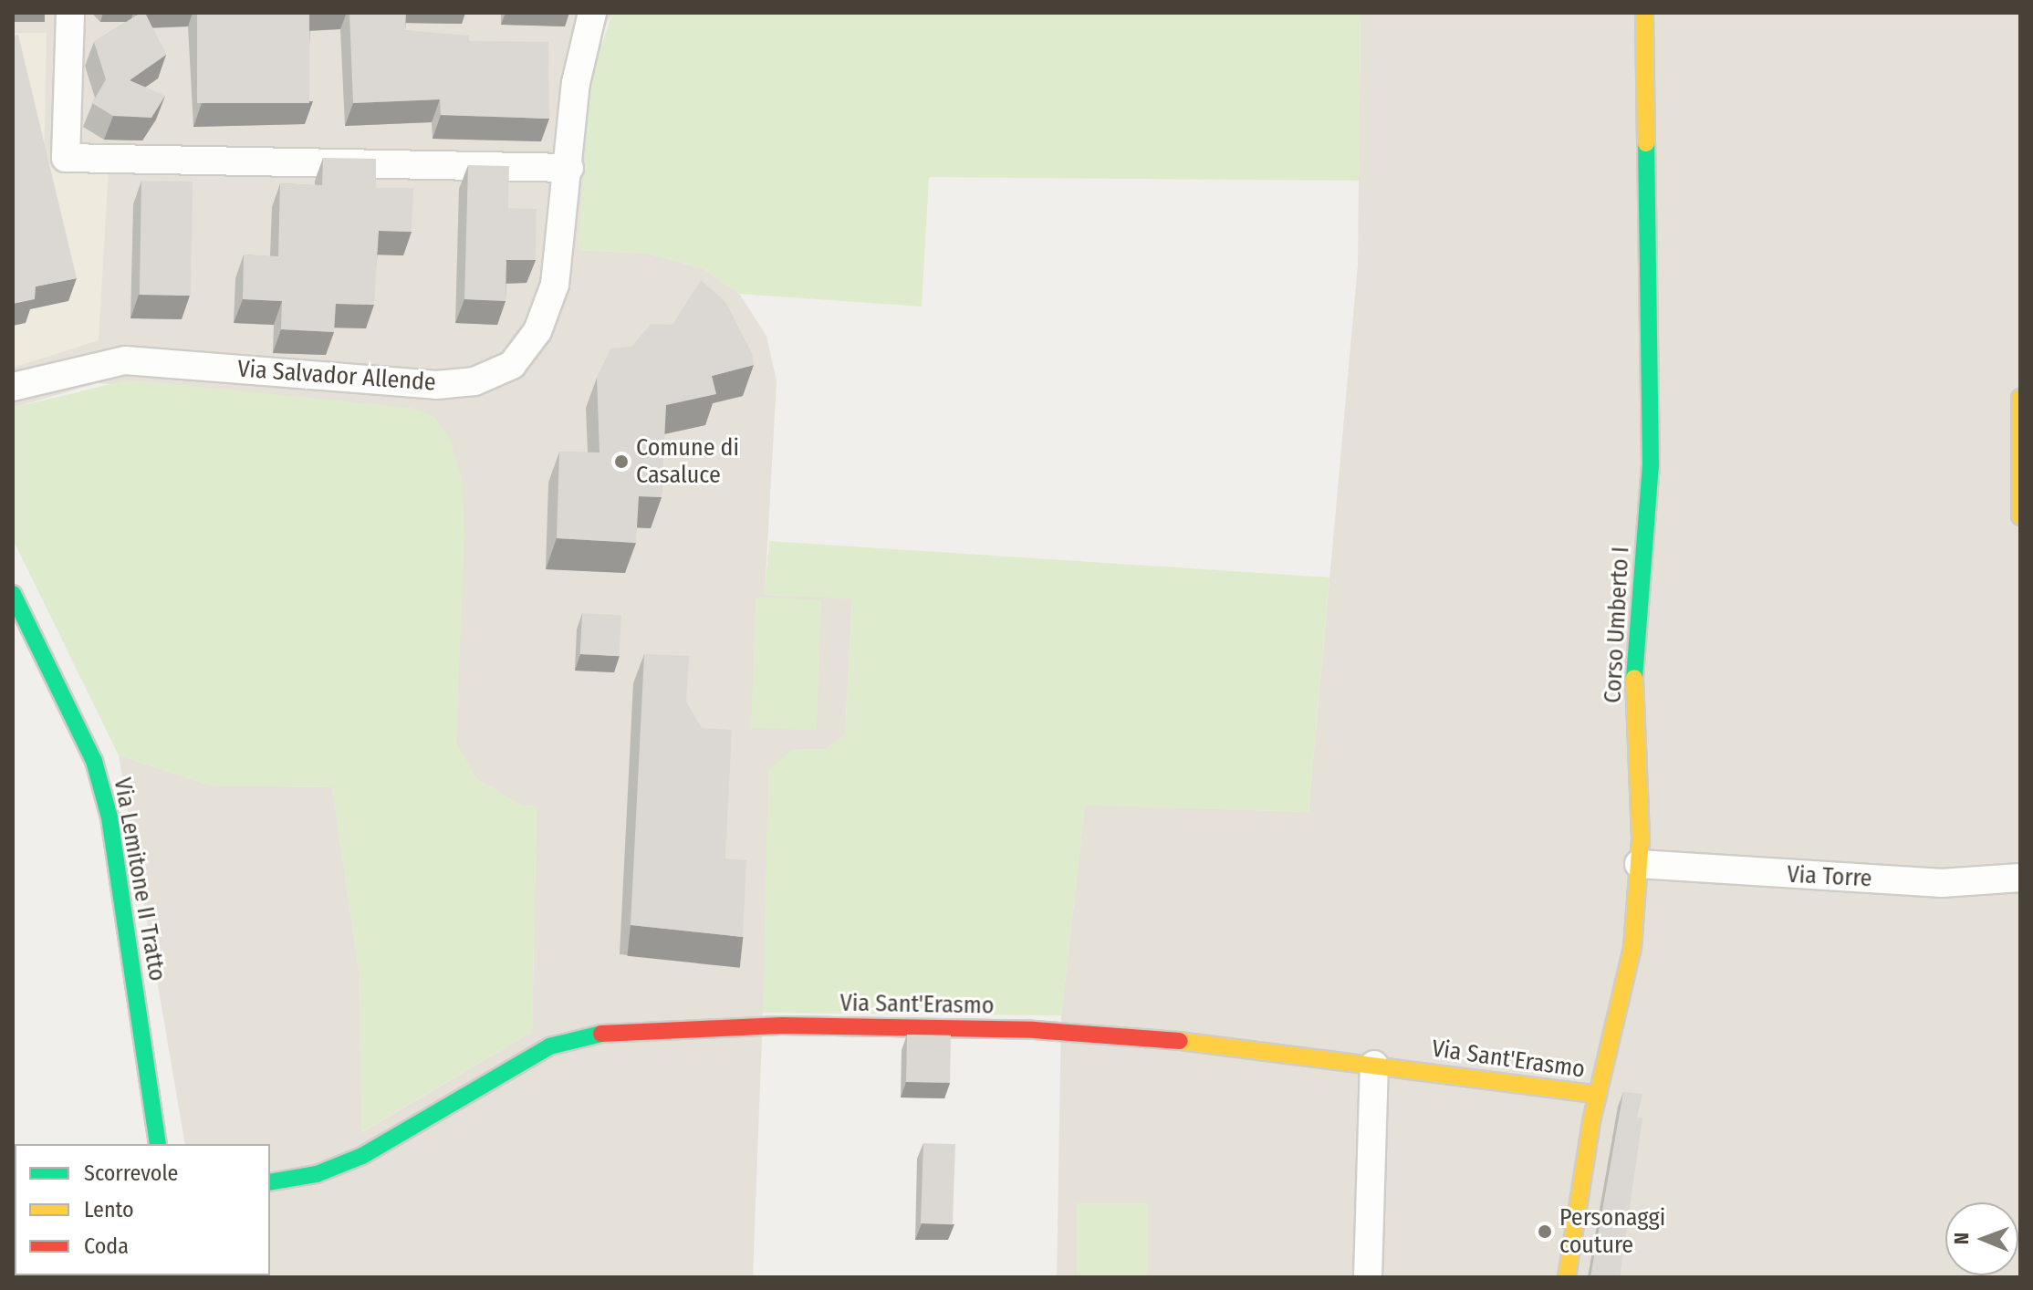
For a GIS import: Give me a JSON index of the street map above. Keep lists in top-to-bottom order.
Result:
{
  "streets": {
    "street": [
      "Via Salvador Allende",
      "Corso Umberto I",
      "Via Torre",
      "Via Lemitone II Tratto",
      "Via Sant'Erasmo"
    ]
  },
  "crossings": [
    ["Corso Umberto I", "Via Torre"],
    ["Corso Umberto I", "Via Sant'Erasmo"]
  ],
  "places": ["Comune di Casaluce", "Personaggi couture"],
  "legend": ["Scorrevole", "Lento", "Coda"],
  "north": "left"
}
